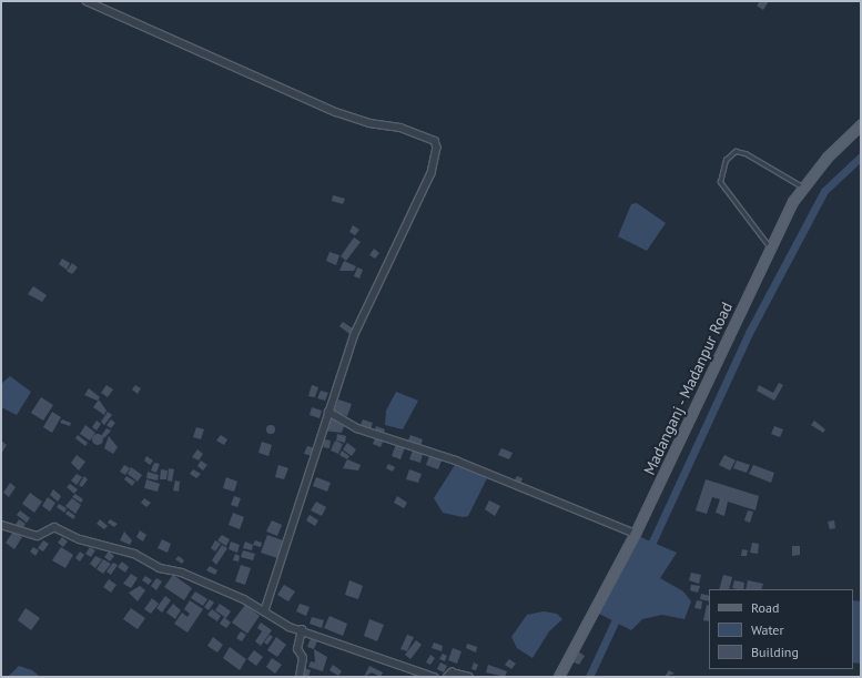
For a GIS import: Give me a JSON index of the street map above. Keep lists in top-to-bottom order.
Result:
{
  "streets": {
    "main road": ["Madanganj - Madanpur Road"]
  },
  "legend": ["Road", "Water", "Building"]
}
